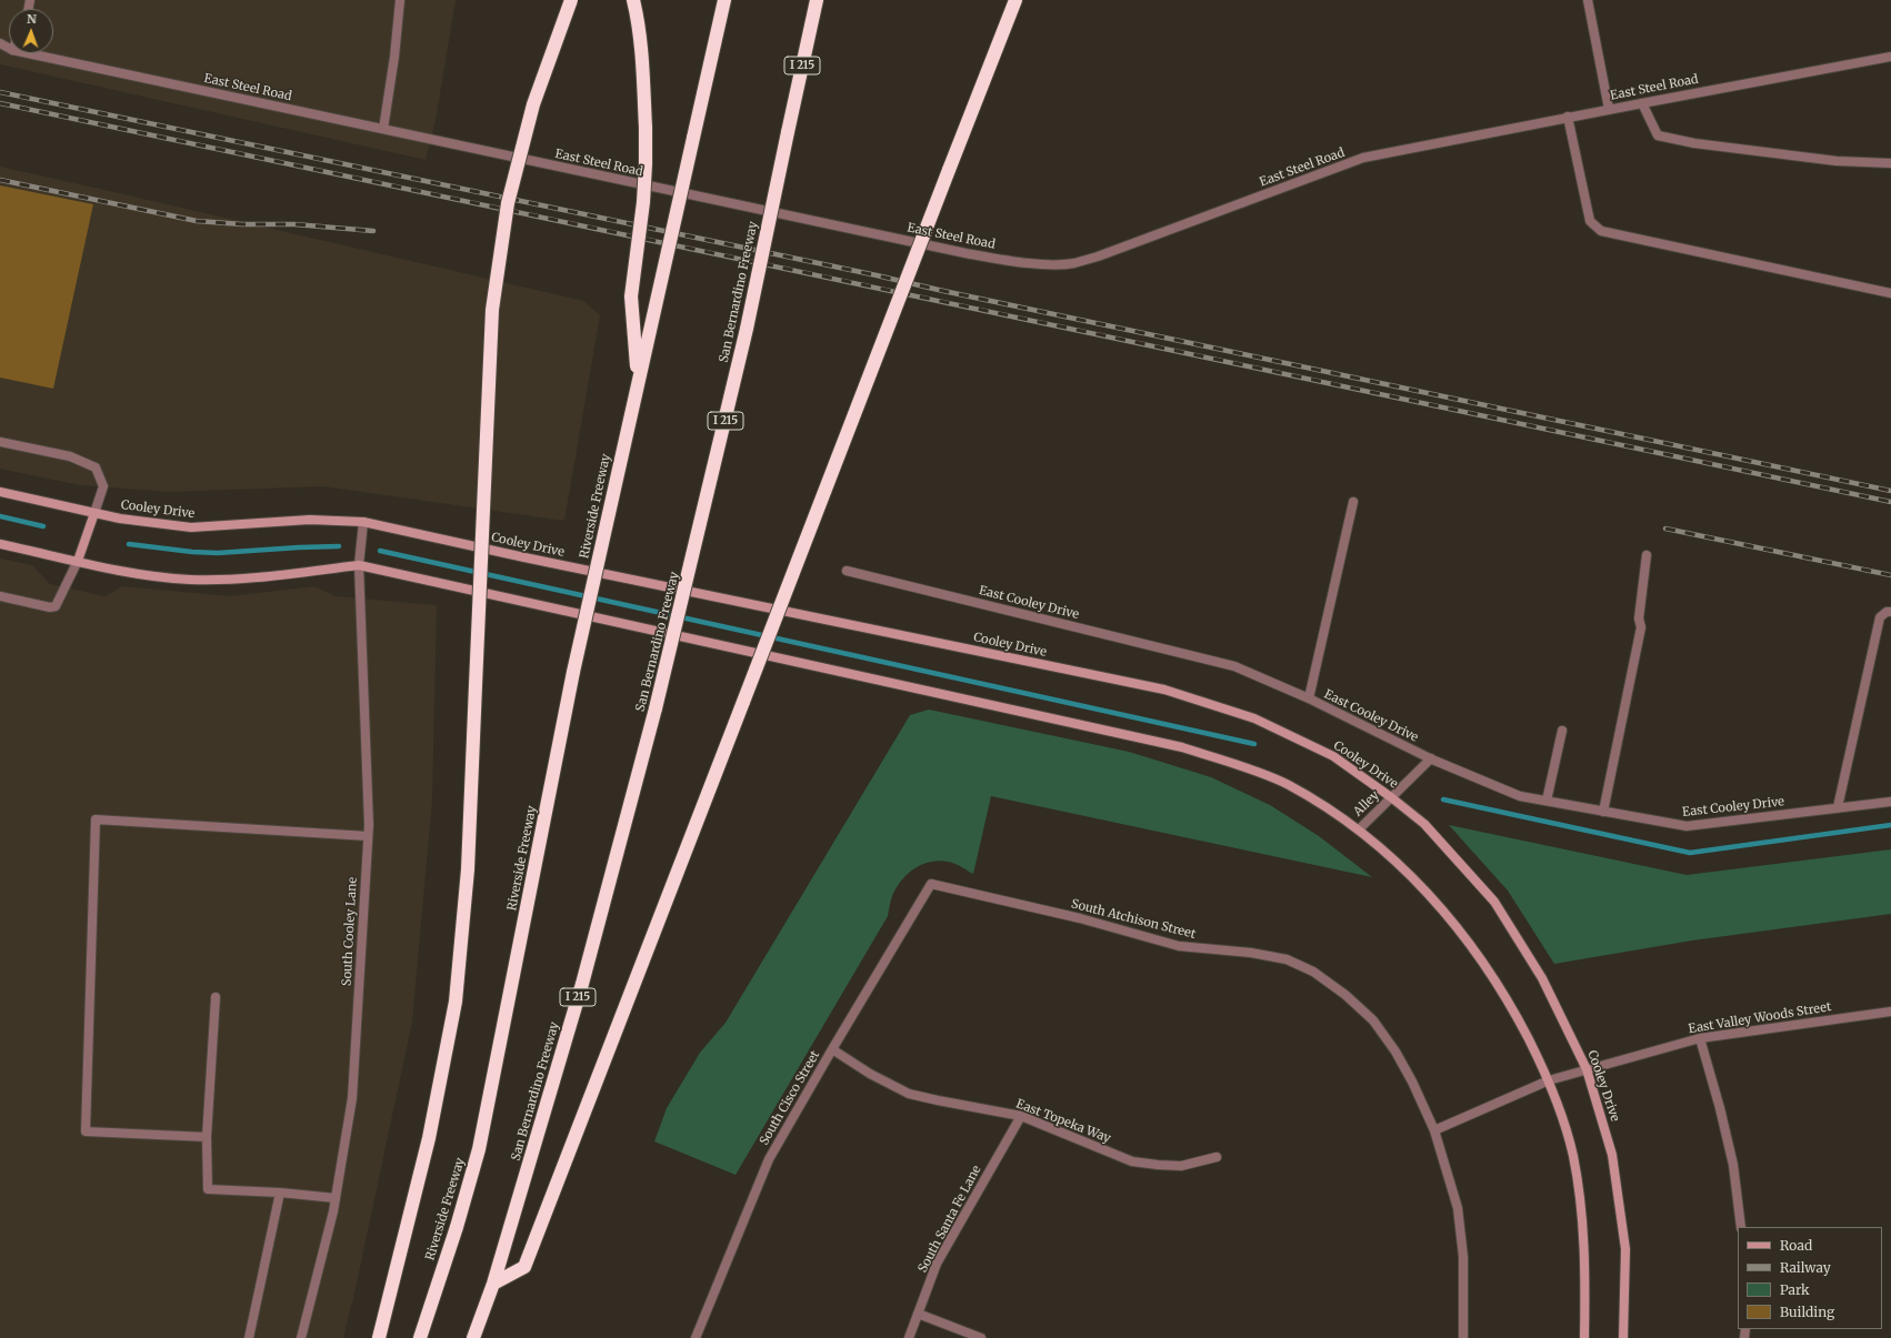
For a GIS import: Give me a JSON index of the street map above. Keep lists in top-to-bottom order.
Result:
{
  "streets": {
    "highway": ["I 215", "San Bernardino Freeway", "Riverside Freeway"],
    "street": [
      "East Steel Road",
      "Cooley Drive",
      "East Cooley Drive",
      "Alley",
      "South Atchison Street",
      "South Cooley Lane",
      "East Valley Woods Street",
      "South Cisco Street",
      "East Topeka Way",
      "South Santa Fe Lane"
    ]
  },
  "crossings": [
    ["I 215", "San Bernardino Freeway"],
    ["Cooley Drive", "Alley"],
    ["Cooley Drive", "South Cooley Lane"],
    ["Cooley Drive", "East Valley Woods Street"],
    ["East Cooley Drive", "Alley"],
    ["South Atchison Street", "East Valley Woods Street"],
    ["South Atchison Street", "South Cisco Street"],
    ["South Cisco Street", "East Topeka Way"],
    ["East Topeka Way", "South Santa Fe Lane"]
  ],
  "legend": [
    "Road",
    "Railway",
    "Park",
    "Building"
  ],
  "north": "top"
}
